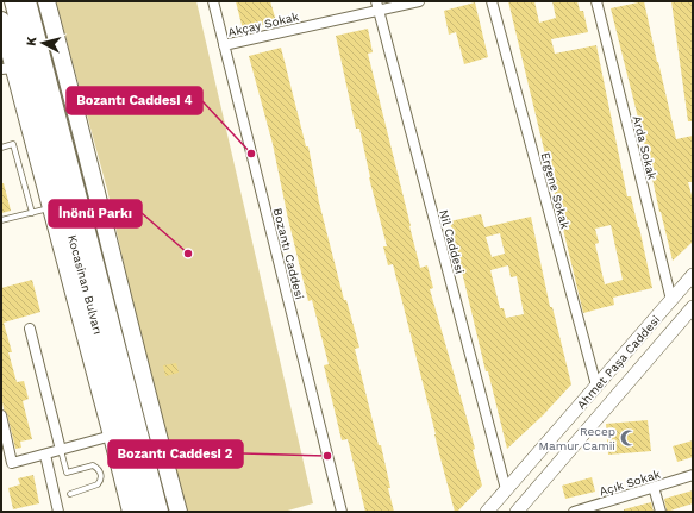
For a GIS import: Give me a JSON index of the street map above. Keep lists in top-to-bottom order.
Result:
{
  "streets": {
    "highway": ["Kocasinan Bulvarı"],
    "street": [
      "Akçay Sokak",
      "Arda Sokak",
      "Ergene Sokak",
      "Nil Caddesi",
      "Bozantı Caddesi",
      "Ahmet Paşa Caddesi",
      "Açık Sokak"
    ]
  },
  "crossings": [
    ["Akçay Sokak", "Nil Caddesi"],
    ["Akçay Sokak", "Bozantı Caddesi"],
    ["Arda Sokak", "Ahmet Paşa Caddesi"],
    ["Ergene Sokak", "Ahmet Paşa Caddesi"],
    ["Nil Caddesi", "Ahmet Paşa Caddesi"]
  ],
  "places": {
    "other": ["Bozantı Caddesi 4", "İnönü Parkı", "Bozantı Caddesi 2"],
    "mosque": ["Recep Mamur Camii"]
  },
  "north": "left"
}
